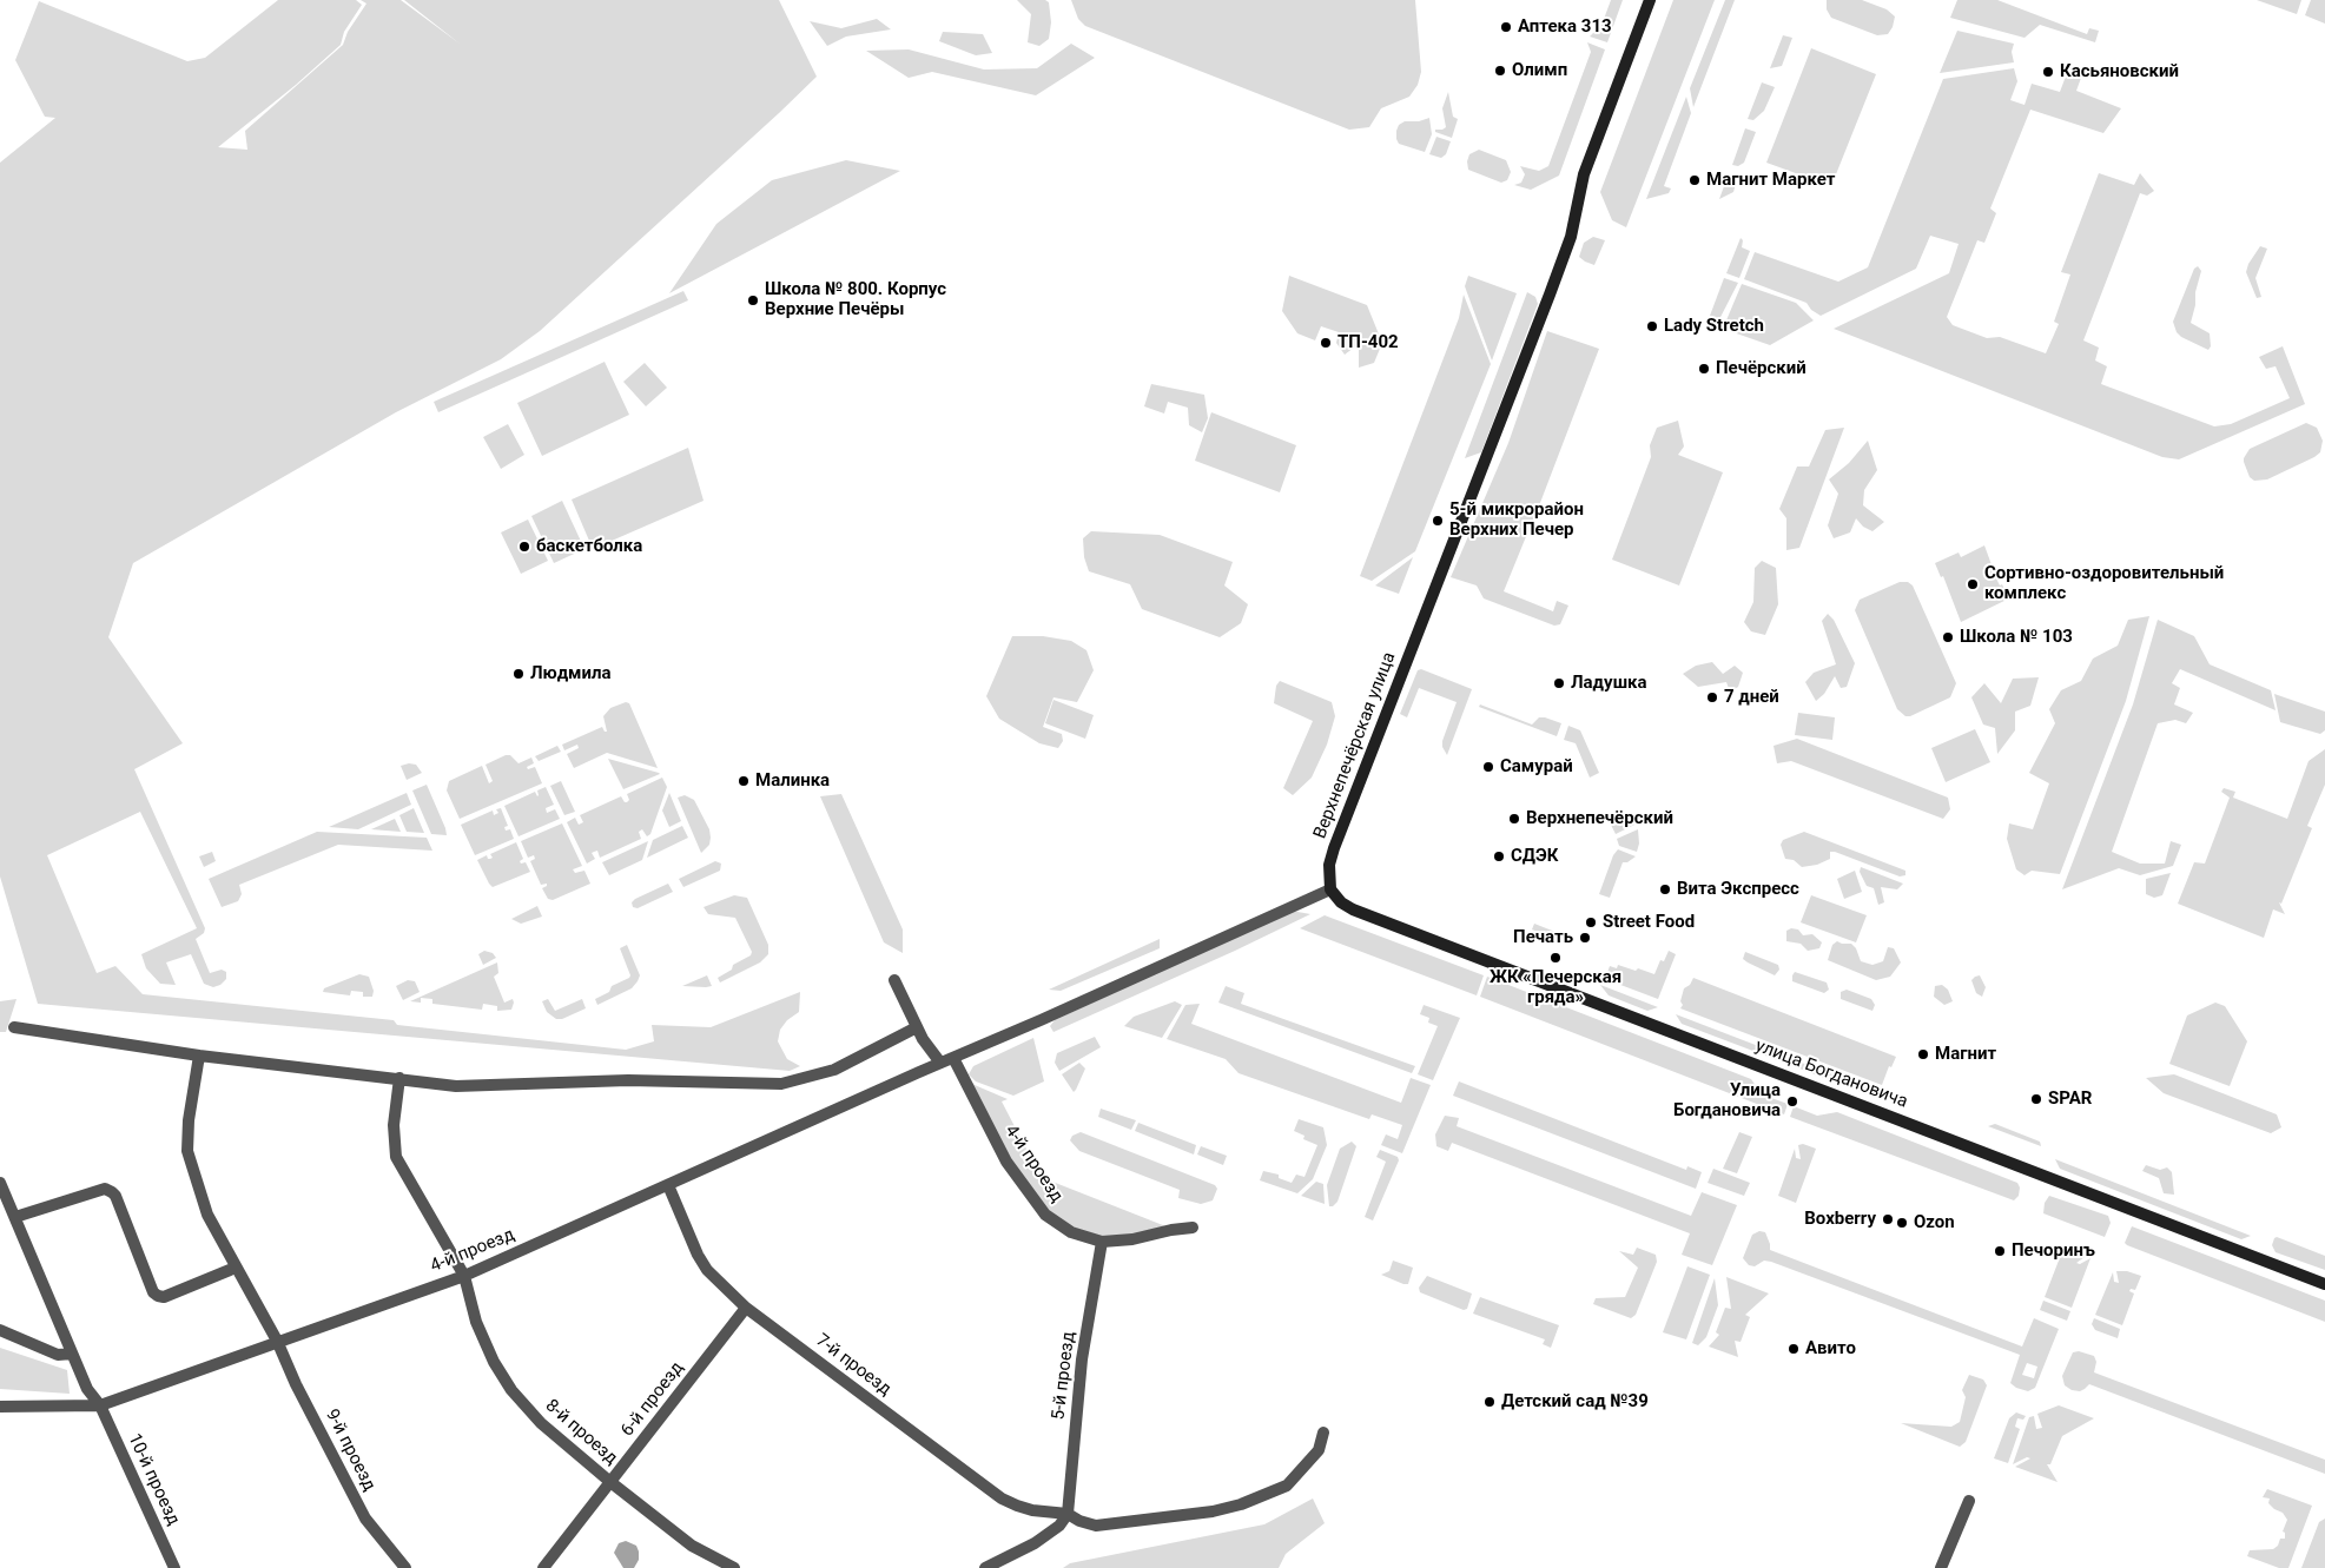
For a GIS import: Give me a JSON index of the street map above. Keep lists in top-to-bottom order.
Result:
{
  "streets": {
    "street": [
      "Верхнепечёрская улица",
      "улица Богдановича",
      "4-й проезд",
      "7-й проезд",
      "5-й проезд",
      "6-й проезд",
      "8-й проезд",
      "9-й проезд",
      "10-й проезд"
    ]
  },
  "crossings": [
    ["Верхнепечёрская улица", "улица Богдановича"],
    ["4-й проезд", "7-й проезд"],
    ["4-й проезд", "5-й проезд"],
    ["4-й проезд", "8-й проезд"],
    ["4-й проезд", "9-й проезд"],
    ["4-й проезд", "10-й проезд"],
    ["7-й проезд", "5-й проезд"],
    ["7-й проезд", "6-й проезд"],
    ["6-й проезд", "8-й проезд"]
  ],
  "places": [
    "Аптека 313",
    "Олимп",
    "Касьяновский",
    "Магнит Маркет",
    "Школа № 800. Корпус Верхние Печёры",
    "Lady Stretch",
    "ТП-402",
    "Печёрский",
    "5-й микрорайон Верхних Печер",
    "баскетболка",
    "Сортивно-оздоровительный комплекс",
    "Школа № 103",
    "Людмила",
    "Ладушка",
    "7 дней",
    "Самурай",
    "Малинка",
    "Верхнепечёрский",
    "СДЭК",
    "Вита Экспресс",
    "Street Food",
    "Печать",
    "ЖК «Печерская гряда»",
    "Магнит",
    "SPAR",
    "Улица Богдановича",
    "Boxberry",
    "Ozon",
    "Печоринъ",
    "Авито",
    "Детский сад №39"
  ]
}
